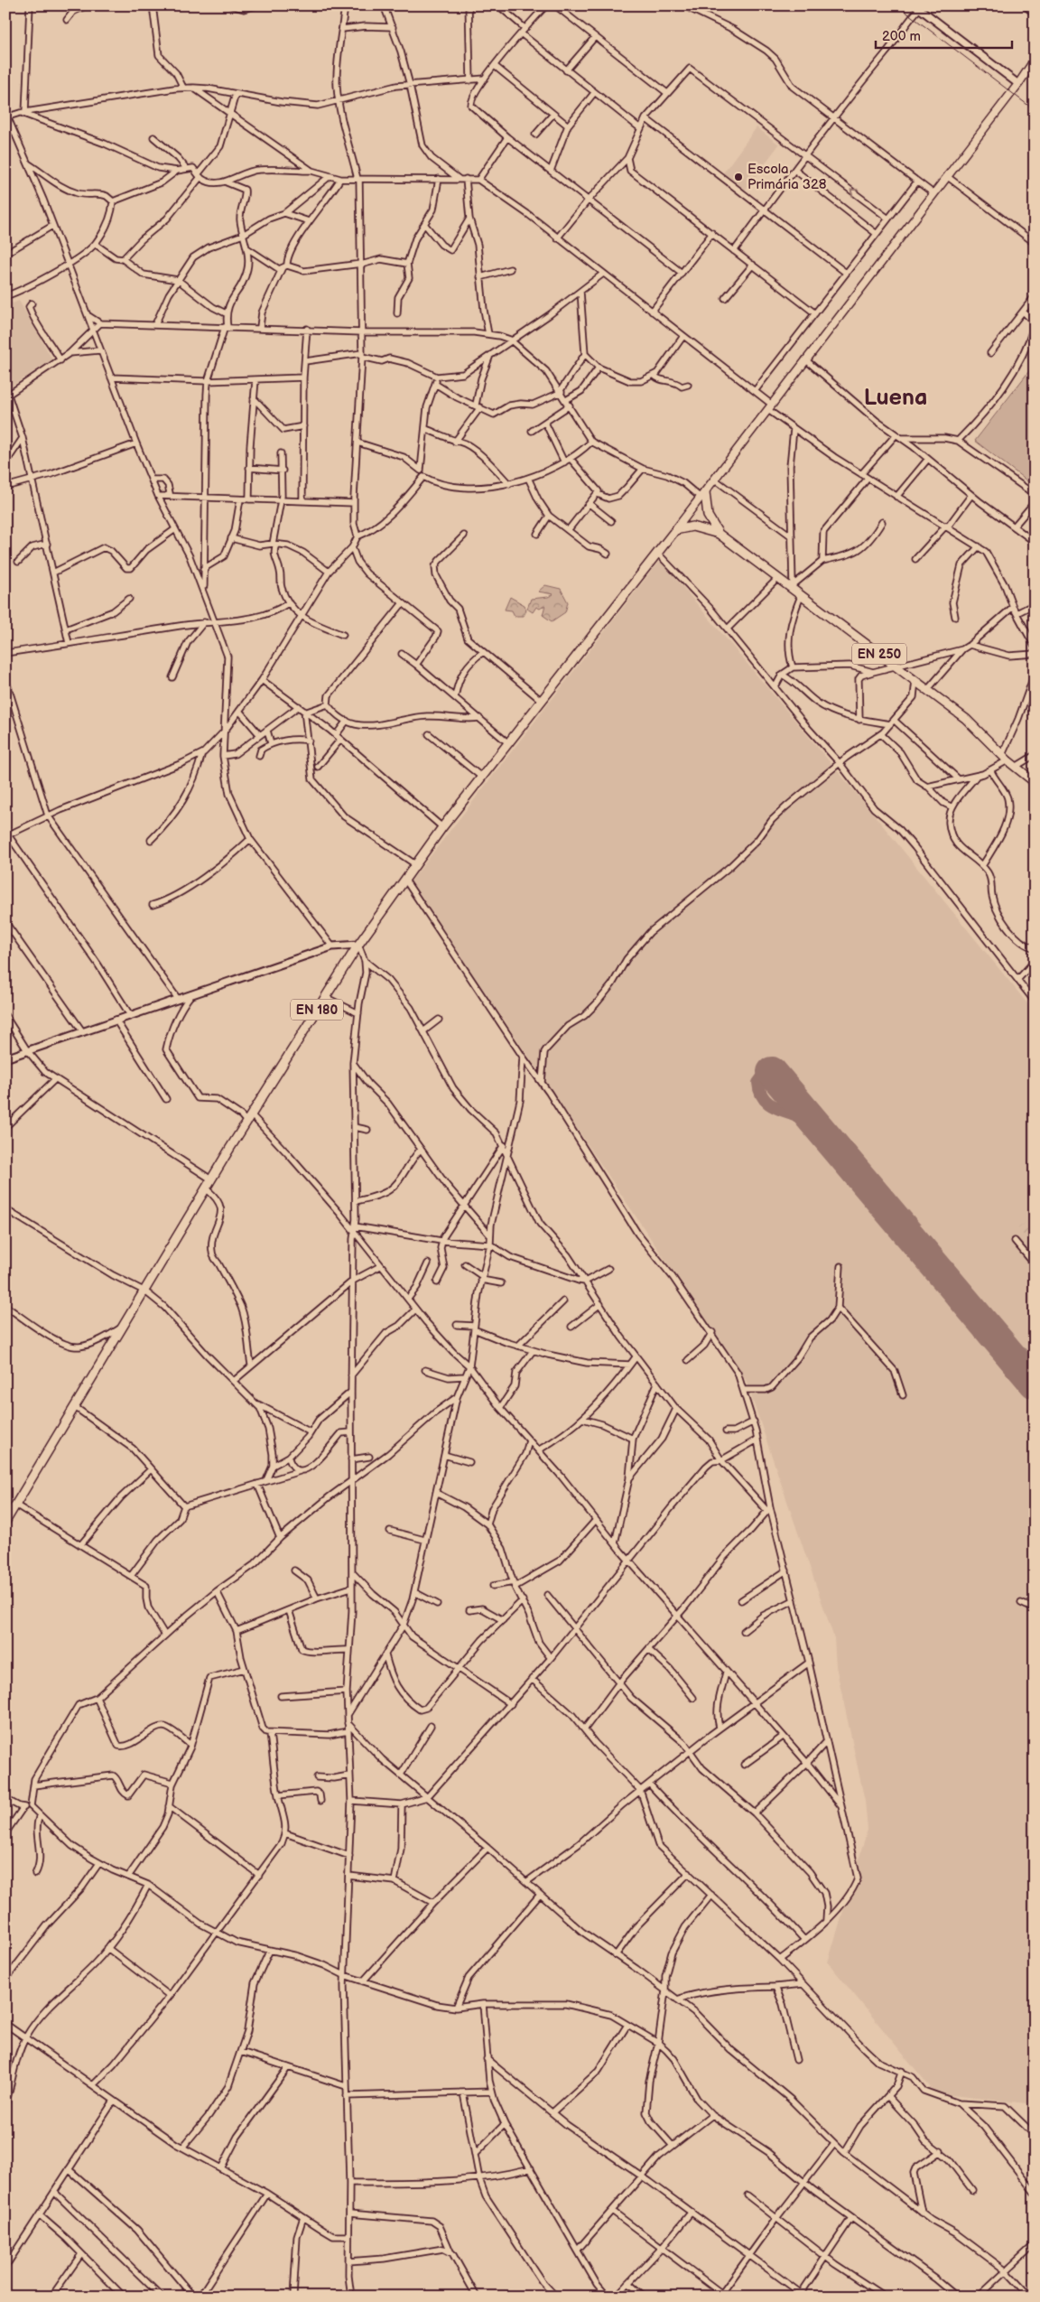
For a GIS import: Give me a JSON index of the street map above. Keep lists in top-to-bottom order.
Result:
{
  "streets": {
    "main road": ["EN 250", "EN 180"]
  },
  "crossings": [
    ["EN 250", "EN 180"]
  ],
  "districts": ["Luena"],
  "places": ["Escola Primária 328"],
  "scale_bar": "200 m"
}
